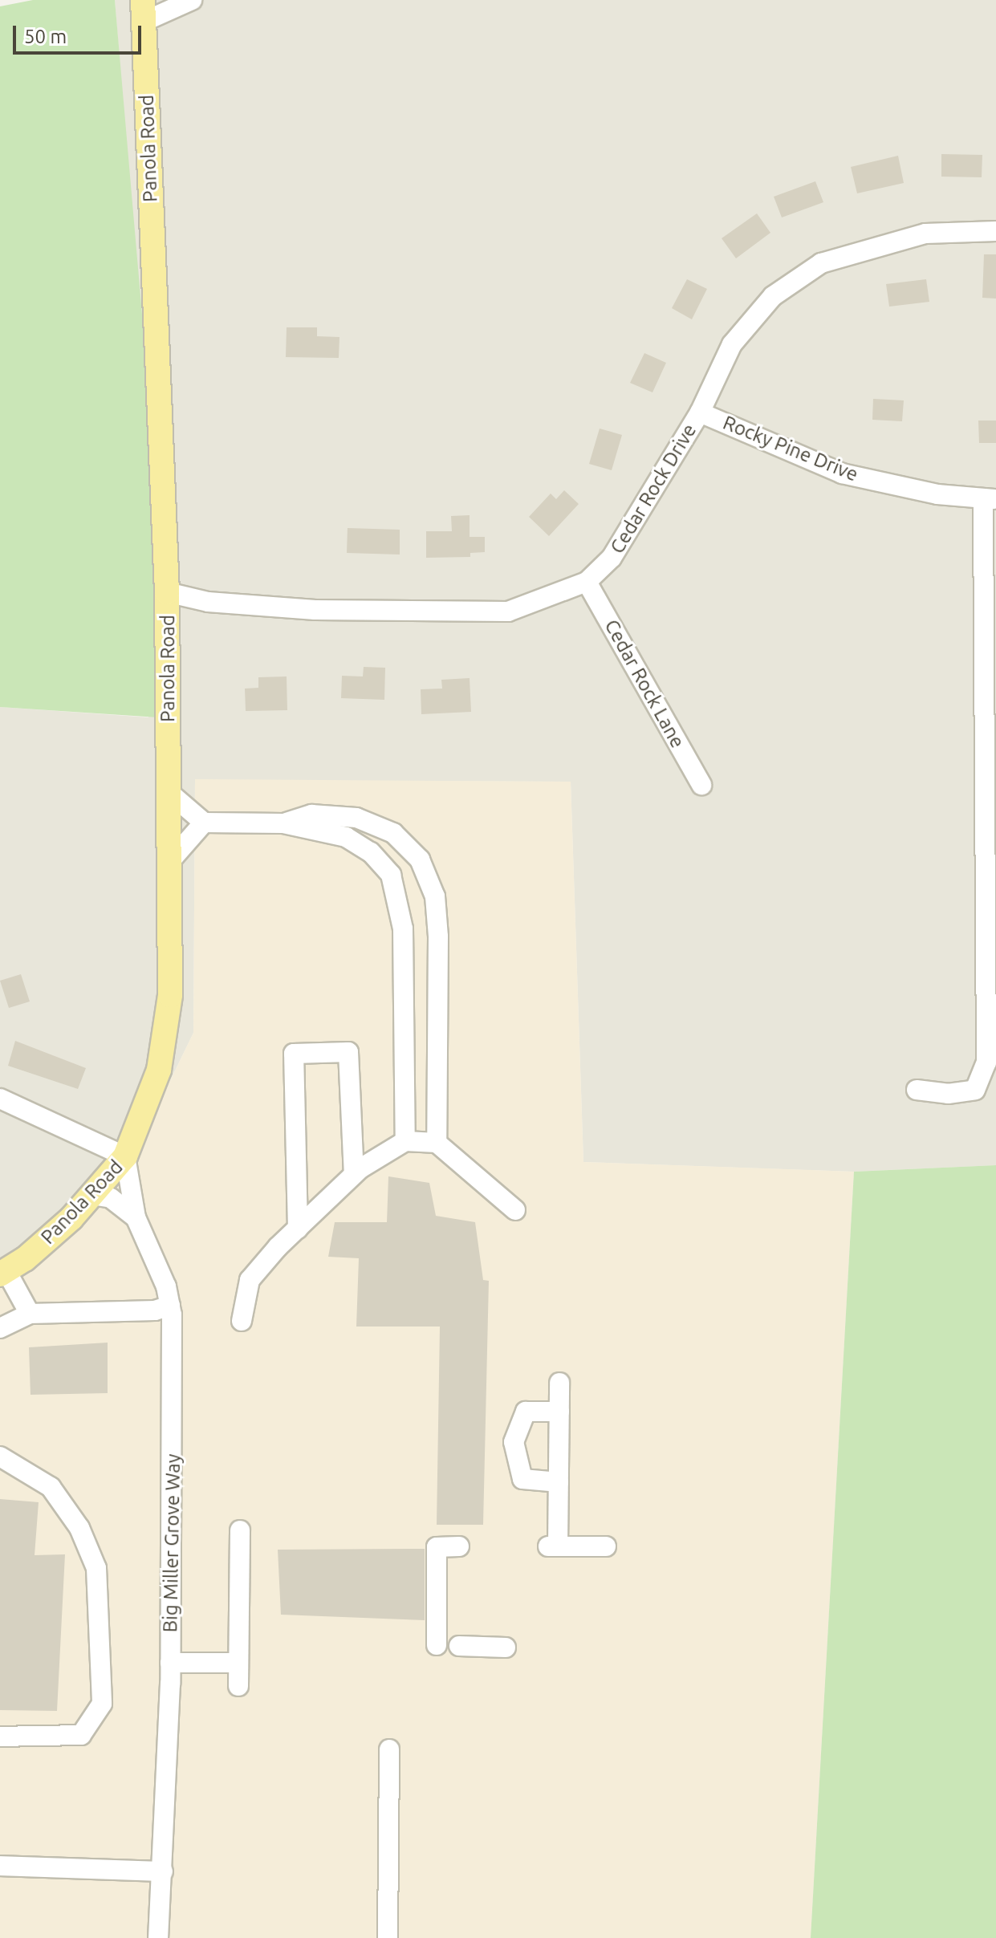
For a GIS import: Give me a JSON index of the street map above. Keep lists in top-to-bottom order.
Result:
{
  "streets": {
    "main road": ["Panola Road"],
    "street": [
      "Rocky Pine Drive",
      "Cedar Rock Drive",
      "Cedar Rock Lane",
      "Big Miller Grove Way"
    ]
  },
  "crossings": [
    ["Panola Road", "Cedar Rock Drive"],
    ["Panola Road", "Big Miller Grove Way"],
    ["Rocky Pine Drive", "Cedar Rock Drive"],
    ["Cedar Rock Drive", "Cedar Rock Lane"]
  ],
  "scale_bar": "50 m"
}
